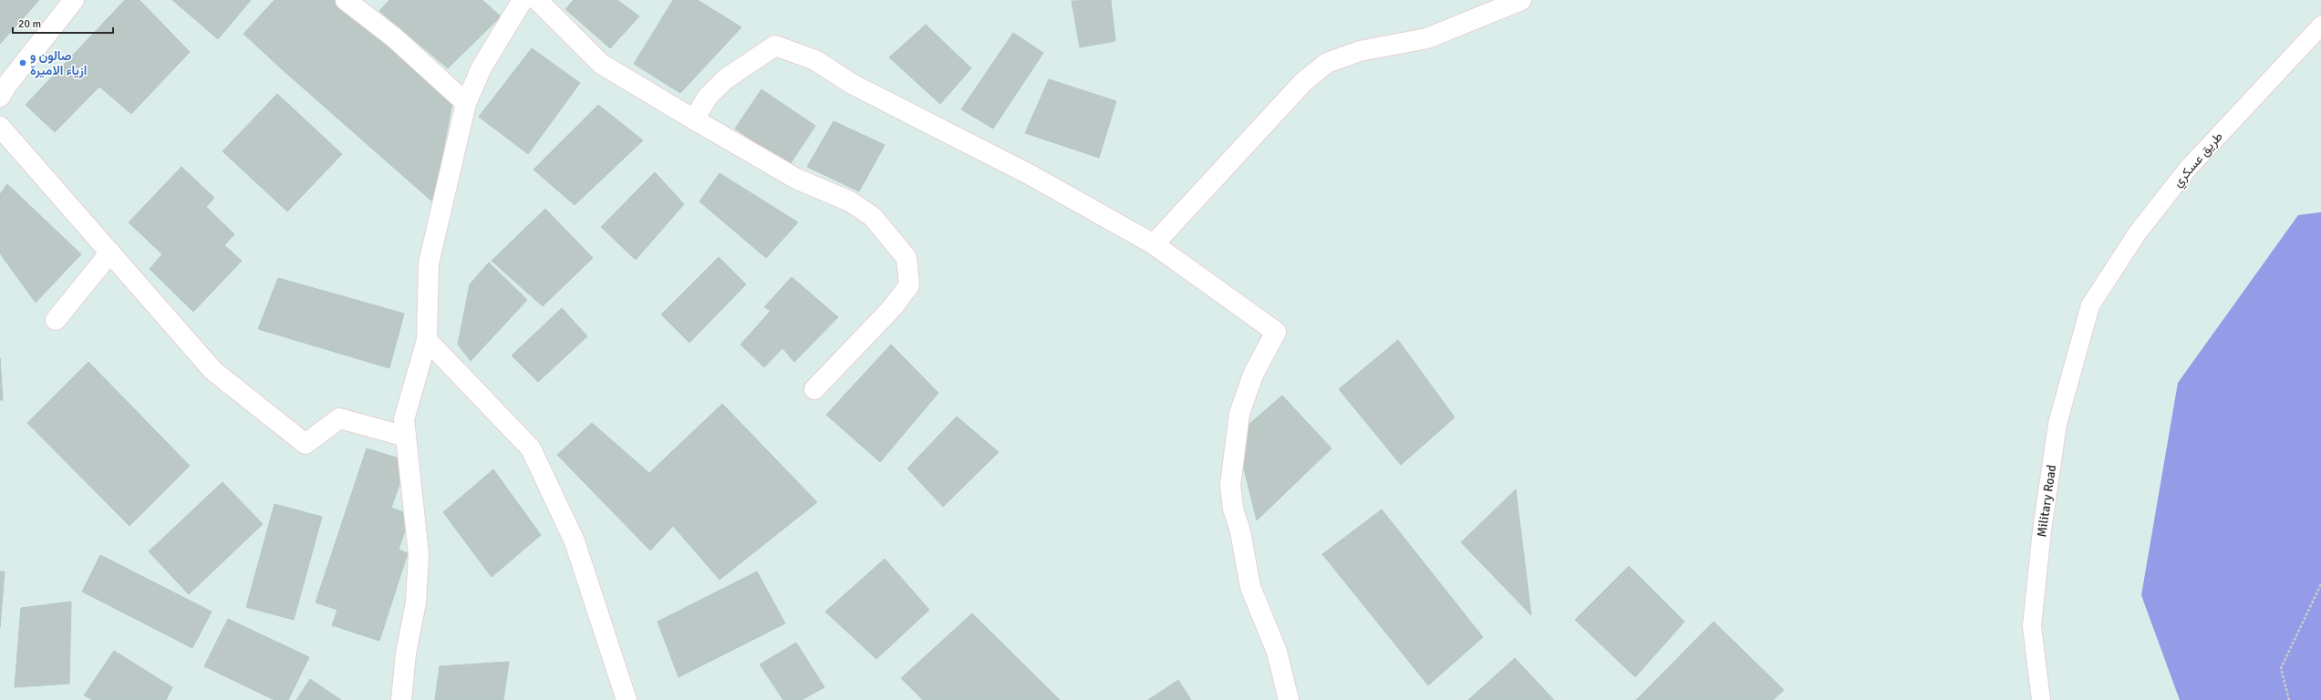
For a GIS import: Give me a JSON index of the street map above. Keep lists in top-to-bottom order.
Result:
{
  "streets": {
    "lane": ["طريق عسكري", "Military Road"]
  },
  "crossings": [
    ["طريق عسكري", "Military Road"]
  ],
  "places": ["صالون و ازياء الاميرة"],
  "scale_bar": "20 m"
}
